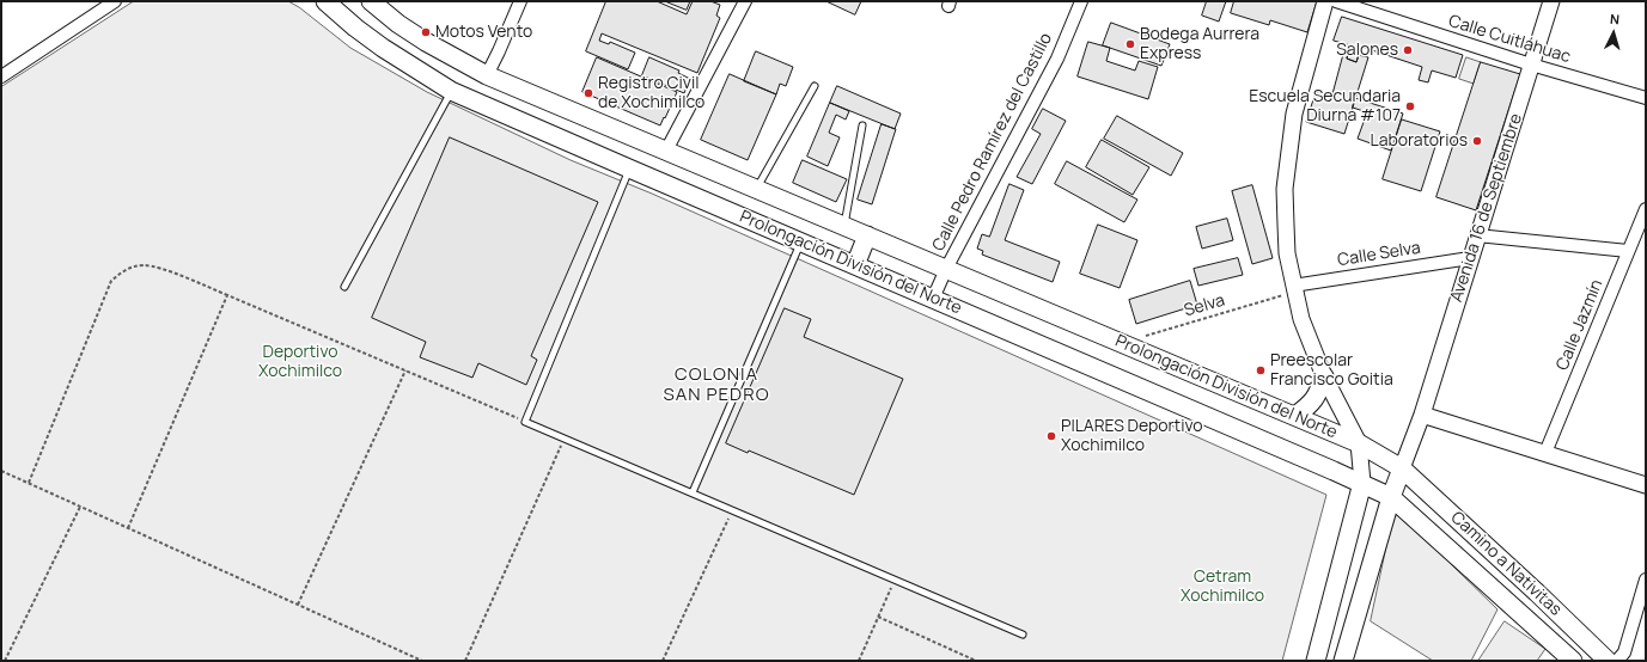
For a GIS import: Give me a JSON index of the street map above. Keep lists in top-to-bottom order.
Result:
{
  "streets": {
    "main road": ["Prolongación División del Norte", "Camino a Nativitas"],
    "street": [
      "Calle Cuitláhuac",
      "Calle Pedro Ramírez del Castillo",
      "Avenida 16 de Septiembre",
      "Calle Selva",
      "Calle Jazmín"
    ],
    "path": ["Selva"]
  },
  "crossings": [
    ["Calle Cuitláhuac", "Avenida 16 de Septiembre"],
    ["Calle Pedro Ramírez del Castillo", "Prolongación División del Norte"],
    ["Avenida 16 de Septiembre", "Calle Selva"],
    ["Avenida 16 de Septiembre", "Prolongación División del Norte"],
    ["Avenida 16 de Septiembre", "Camino a Nativitas"],
    ["Calle Selva", "Selva"],
    ["Prolongación División del Norte", "Selva"],
    ["Prolongación División del Norte", "Camino a Nativitas"]
  ],
  "districts": ["COLONIA SAN PEDRO"],
  "parks": ["Deportivo Xochimilco", "Cetram Xochimilco"],
  "places": [
    "Motos Vento",
    "Bodega Aurrera Express",
    "Salones",
    "Registro Civil de Xochimilco",
    "Escuela Secundaria Diurna #107",
    "Laboratorios",
    "Preescolar Francisco Goitia",
    "PILARES Deportivo Xochimilco"
  ],
  "north": "top"
}
